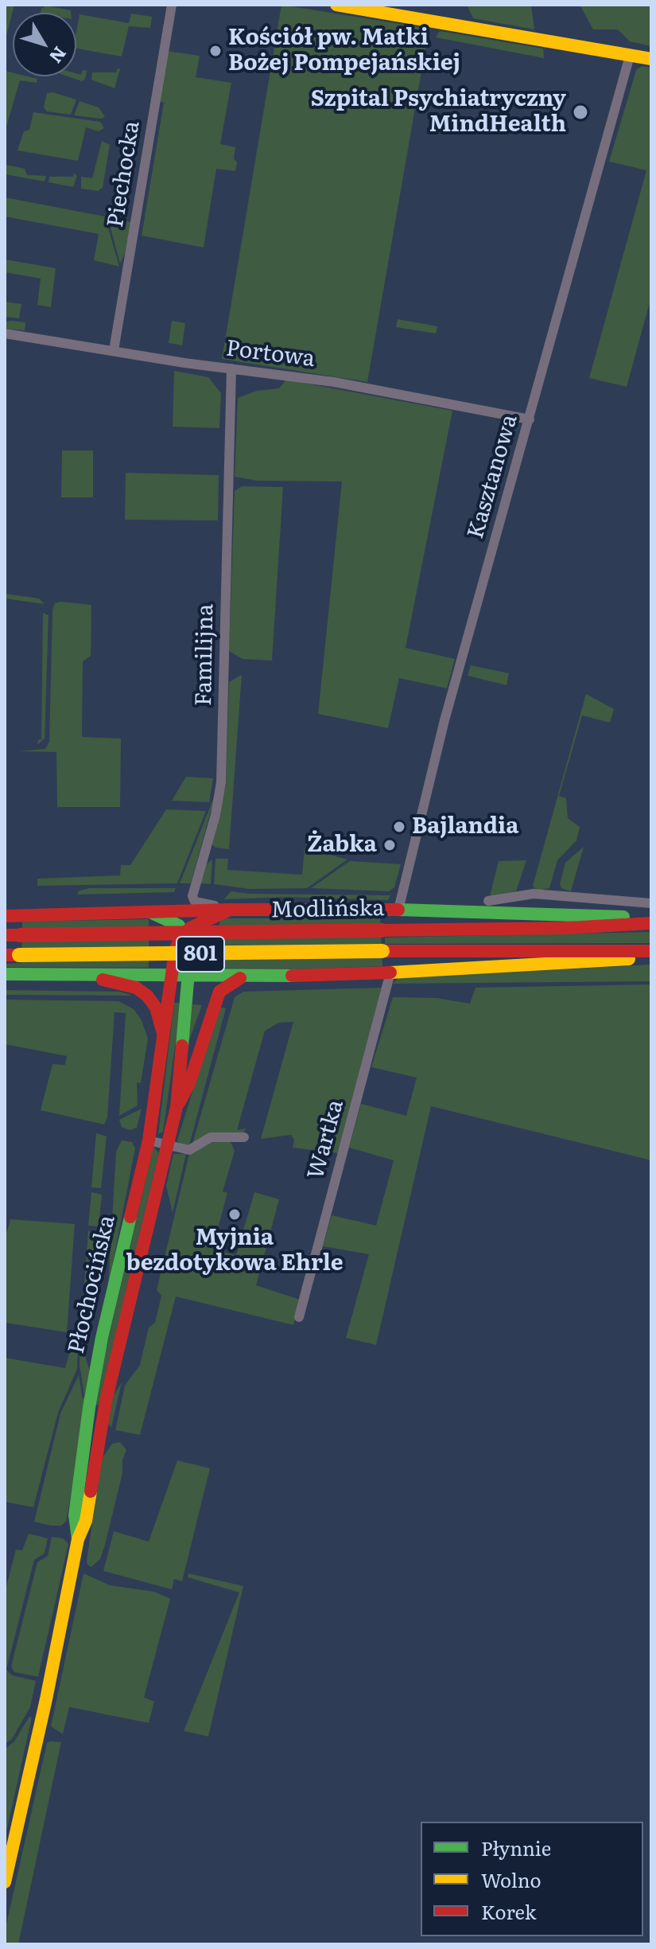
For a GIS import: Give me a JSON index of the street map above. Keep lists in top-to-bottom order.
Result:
{
  "streets": {
    "main road": ["Modlińska", "801", "Płochocińska"],
    "street": [
      "Piechocka",
      "Portowa",
      "Kasztanowa",
      "Familijna",
      "Wartka"
    ]
  },
  "crossings": [
    ["Piechocka", "Portowa"],
    ["Portowa", "Kasztanowa"],
    ["Portowa", "Familijna"],
    ["Kasztanowa", "Modlińska"],
    ["Familijna", "Modlińska"]
  ],
  "places": [
    "Kościół pw. Matki Bożej Pompejańskiej",
    "Szpital Psychiatryczny MindHealth",
    "Bajlandia",
    "Żabka",
    "Myjnia bezdotykowa Ehrle"
  ],
  "legend": ["Płynnie", "Wolno", "Korek"],
  "north": "bottom right"
}
